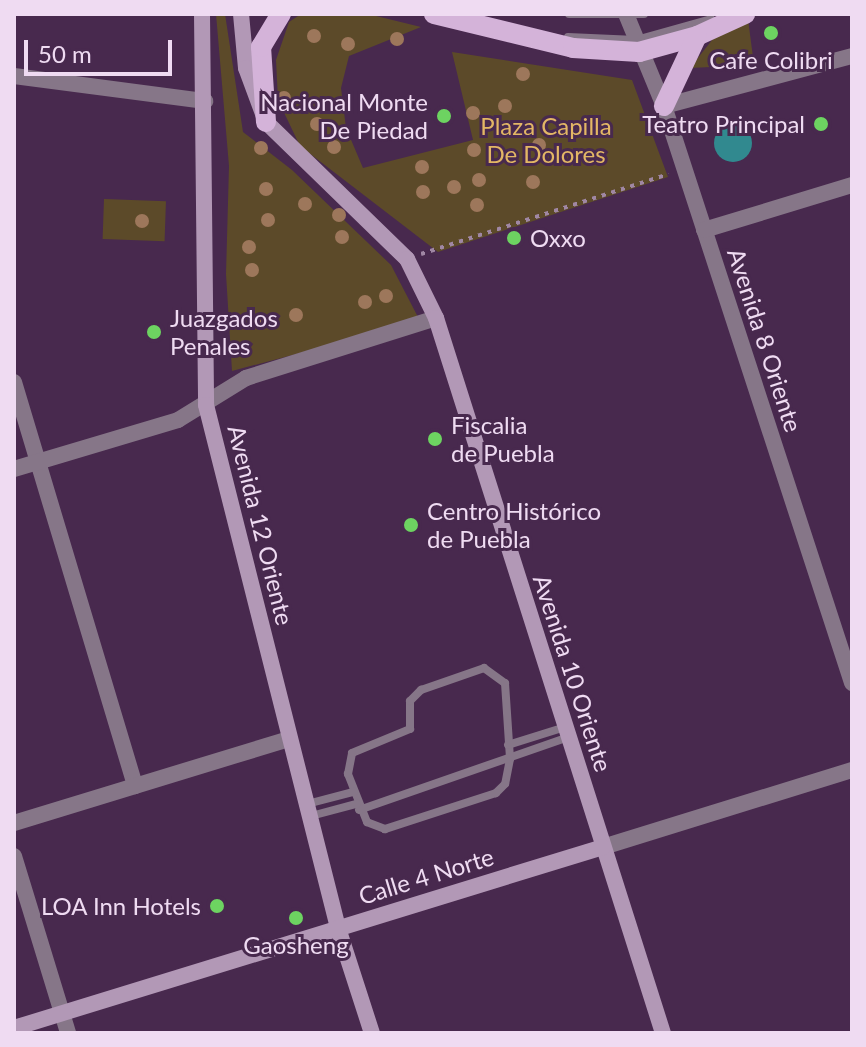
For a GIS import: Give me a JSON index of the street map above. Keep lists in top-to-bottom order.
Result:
{
  "streets": {
    "main road": ["Avenida 12 Oriente", "Avenida 10 Oriente", "Calle 4 Norte"],
    "street": ["Avenida 8 Oriente"]
  },
  "crossings": [
    ["Avenida 12 Oriente", "Calle 4 Norte"],
    ["Avenida 10 Oriente", "Calle 4 Norte"]
  ],
  "parks": ["Plaza Capilla De Dolores"],
  "places": [
    "Cafe Colibri",
    "Nacional Monte De Piedad",
    "Teatro Principal",
    "Oxxo",
    "Juazgados Penales",
    "Fiscalia de Puebla",
    "Centro Histórico de Puebla",
    "LOA Inn Hotels",
    "Gaosheng"
  ],
  "scale_bar": "50 m"
}
